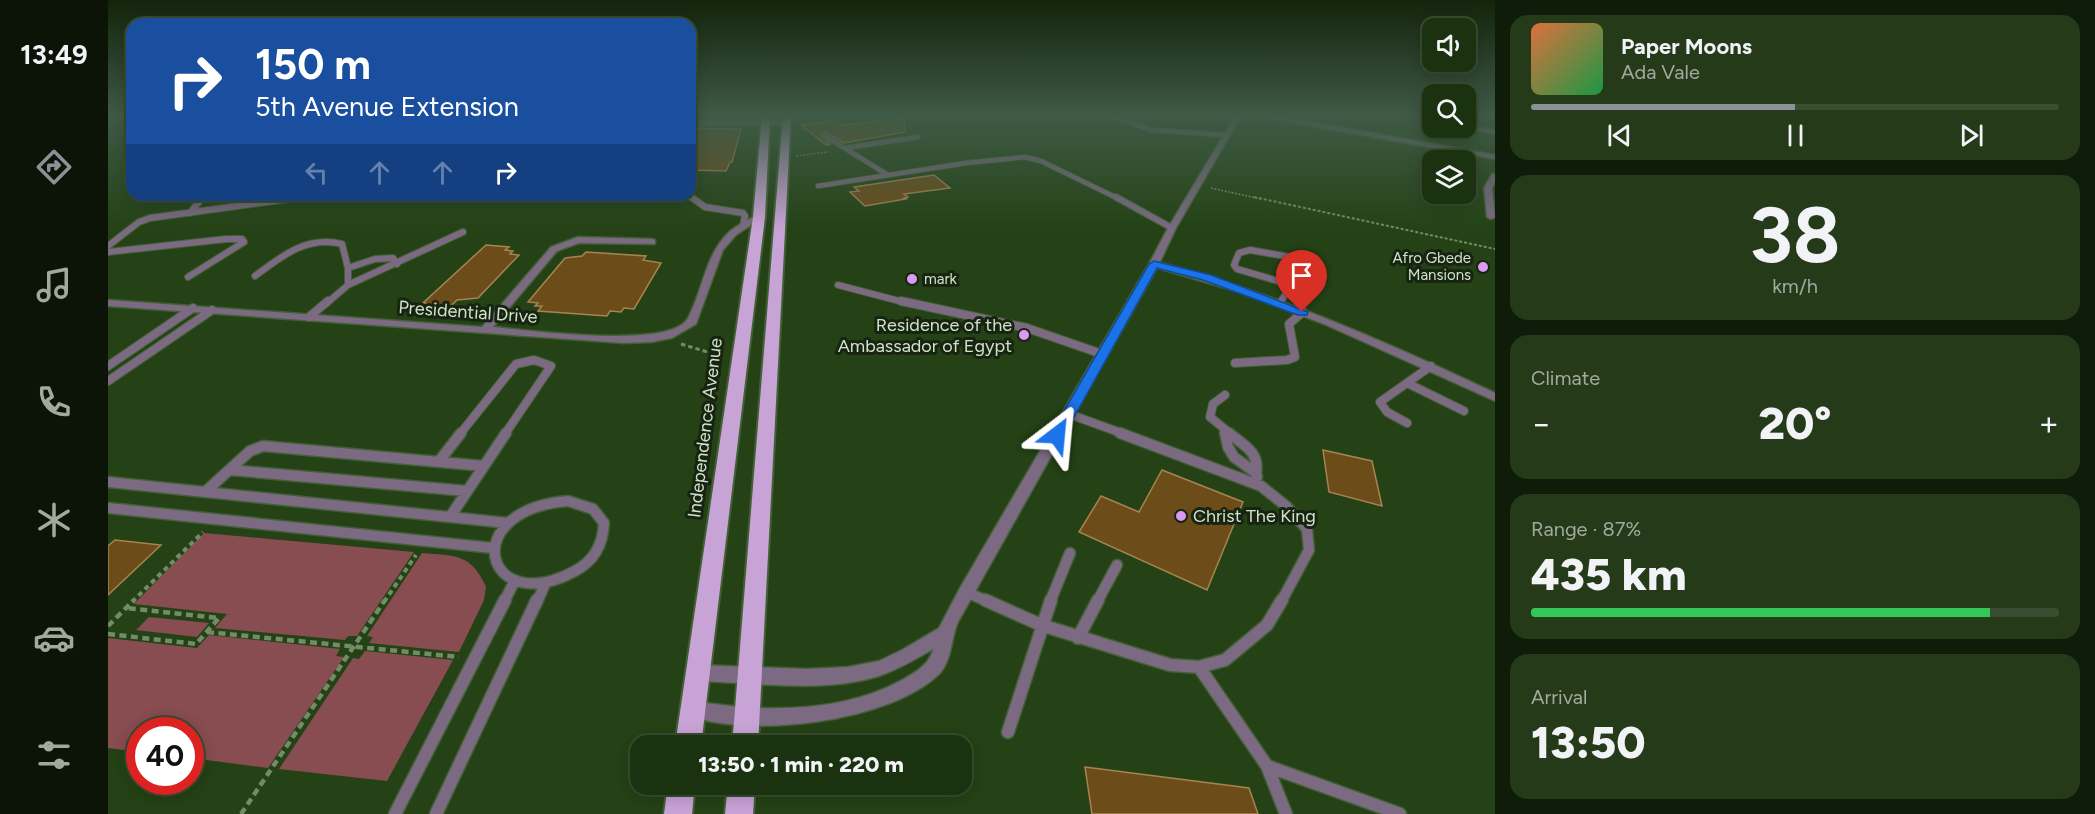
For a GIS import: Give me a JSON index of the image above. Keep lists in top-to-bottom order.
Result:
{
  "streets": {
    "highway": ["Independence Avenue"],
    "street": ["Presidential Drive"]
  },
  "crossings": [
    ["Presidential Drive", "Independence Avenue"]
  ],
  "places": [
    "Afro Gbede Mansions",
    "mark",
    "Residence of the Ambassador of Egypt",
    "Christ The King"
  ],
  "page": {
    "tabs": "13:49",
    "turn": ["150 m", "5th Avenue Extension"],
    "song": ["Paper Moons", "Ada Vale"],
    "tile": [
      ["38", "km/h"],
      "Climate",
      ["Range · 87%", "435 km"],
      ["Arrival", "13:50"]
    ],
    "heat": ["−", "20°", "+"],
    "limit": "40",
    "trip": "13:50 · 1 min · 220 m"
  }
}
